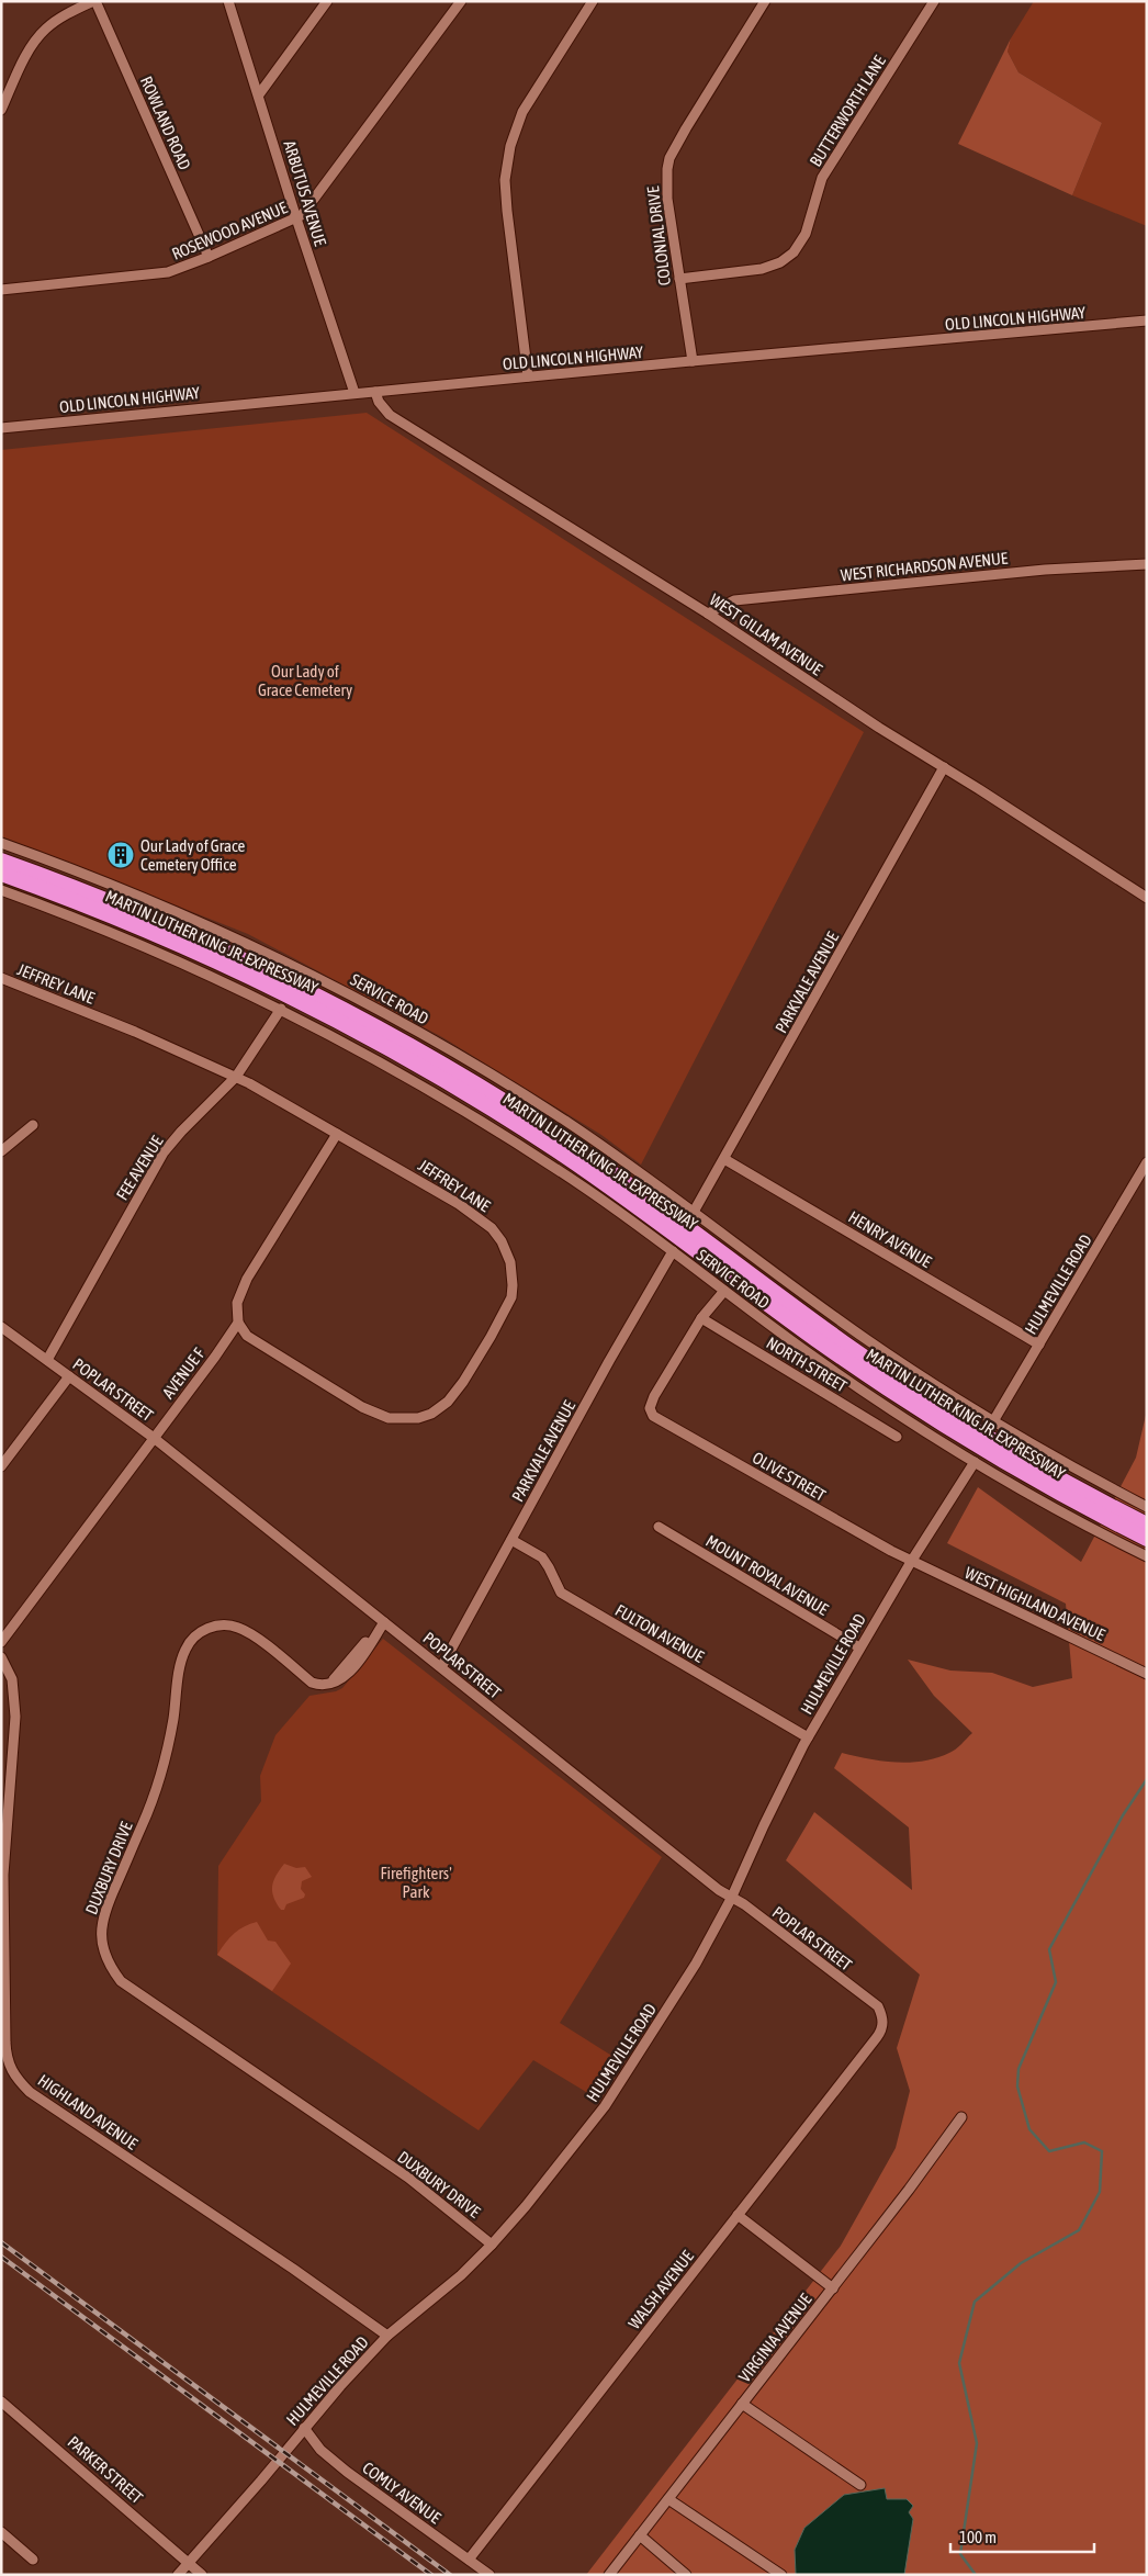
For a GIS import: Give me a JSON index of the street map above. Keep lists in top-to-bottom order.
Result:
{
  "streets": {
    "highway": ["MARTIN LUTHER KING JR. EXPRESSWAY"],
    "street": [
      "BUTTERWORTH LANE",
      "ROWLAND ROAD",
      "ARBUTUS AVENUE",
      "ROSEWOOD AVENUE",
      "COLONIAL DRIVE",
      "OLD LINCOLN HIGHWAY",
      "WEST RICHARDSON AVENUE",
      "WEST GILLAM AVENUE",
      "PARKVALE AVENUE",
      "JEFFREY LANE",
      "SERVICE ROAD",
      "FEE AVENUE",
      "HENRY AVENUE",
      "HULMEVILLE ROAD",
      "NORTH STREET",
      "AVENUE F",
      "POPLAR STREET",
      "OLIVE STREET",
      "MOUNT ROYAL AVENUE",
      "WEST HIGHLAND AVENUE",
      "FULTON AVENUE",
      "DUXBURY DRIVE",
      "HIGHLAND AVENUE",
      "WALSH AVENUE",
      "VIRGINIA AVENUE",
      "PARKER STREET",
      "COMLY AVENUE"
    ]
  },
  "crossings": [
    ["BUTTERWORTH LANE", "COLONIAL DRIVE"],
    ["ROWLAND ROAD", "ROSEWOOD AVENUE"],
    ["ARBUTUS AVENUE", "ROSEWOOD AVENUE"],
    ["ARBUTUS AVENUE", "OLD LINCOLN HIGHWAY"],
    ["COLONIAL DRIVE", "OLD LINCOLN HIGHWAY"],
    ["OLD LINCOLN HIGHWAY", "WEST GILLAM AVENUE"],
    ["WEST RICHARDSON AVENUE", "WEST GILLAM AVENUE"],
    ["WEST GILLAM AVENUE", "PARKVALE AVENUE"],
    ["PARKVALE AVENUE", "SERVICE ROAD"],
    ["PARKVALE AVENUE", "HENRY AVENUE"],
    ["PARKVALE AVENUE", "POPLAR STREET"],
    ["PARKVALE AVENUE", "FULTON AVENUE"],
    ["JEFFREY LANE", "FEE AVENUE"],
    ["JEFFREY LANE", "AVENUE F"],
    ["SERVICE ROAD", "FEE AVENUE"],
    ["SERVICE ROAD", "HULMEVILLE ROAD"],
    ["FEE AVENUE", "POPLAR STREET"],
    ["HENRY AVENUE", "HULMEVILLE ROAD"],
    ["HULMEVILLE ROAD", "POPLAR STREET"],
    ["HULMEVILLE ROAD", "OLIVE STREET"],
    ["HULMEVILLE ROAD", "MOUNT ROYAL AVENUE"],
    ["HULMEVILLE ROAD", "WEST HIGHLAND AVENUE"],
    ["HULMEVILLE ROAD", "FULTON AVENUE"],
    ["HULMEVILLE ROAD", "DUXBURY DRIVE"],
    ["HULMEVILLE ROAD", "HIGHLAND AVENUE"],
    ["HULMEVILLE ROAD", "PARKER STREET"],
    ["HULMEVILLE ROAD", "COMLY AVENUE"],
    ["NORTH STREET", "OLIVE STREET"],
    ["AVENUE F", "POPLAR STREET"],
    ["POPLAR STREET", "DUXBURY DRIVE"],
    ["POPLAR STREET", "WALSH AVENUE"],
    ["OLIVE STREET", "WEST HIGHLAND AVENUE"],
    ["WALSH AVENUE", "COMLY AVENUE"]
  ],
  "parks": ["Our Lady of Grace Cemetery", "Firefighters' Park"],
  "places": {
    "building": ["Our Lady of Grace Cemetery Office"]
  },
  "scale_bar": "100 m"
}
